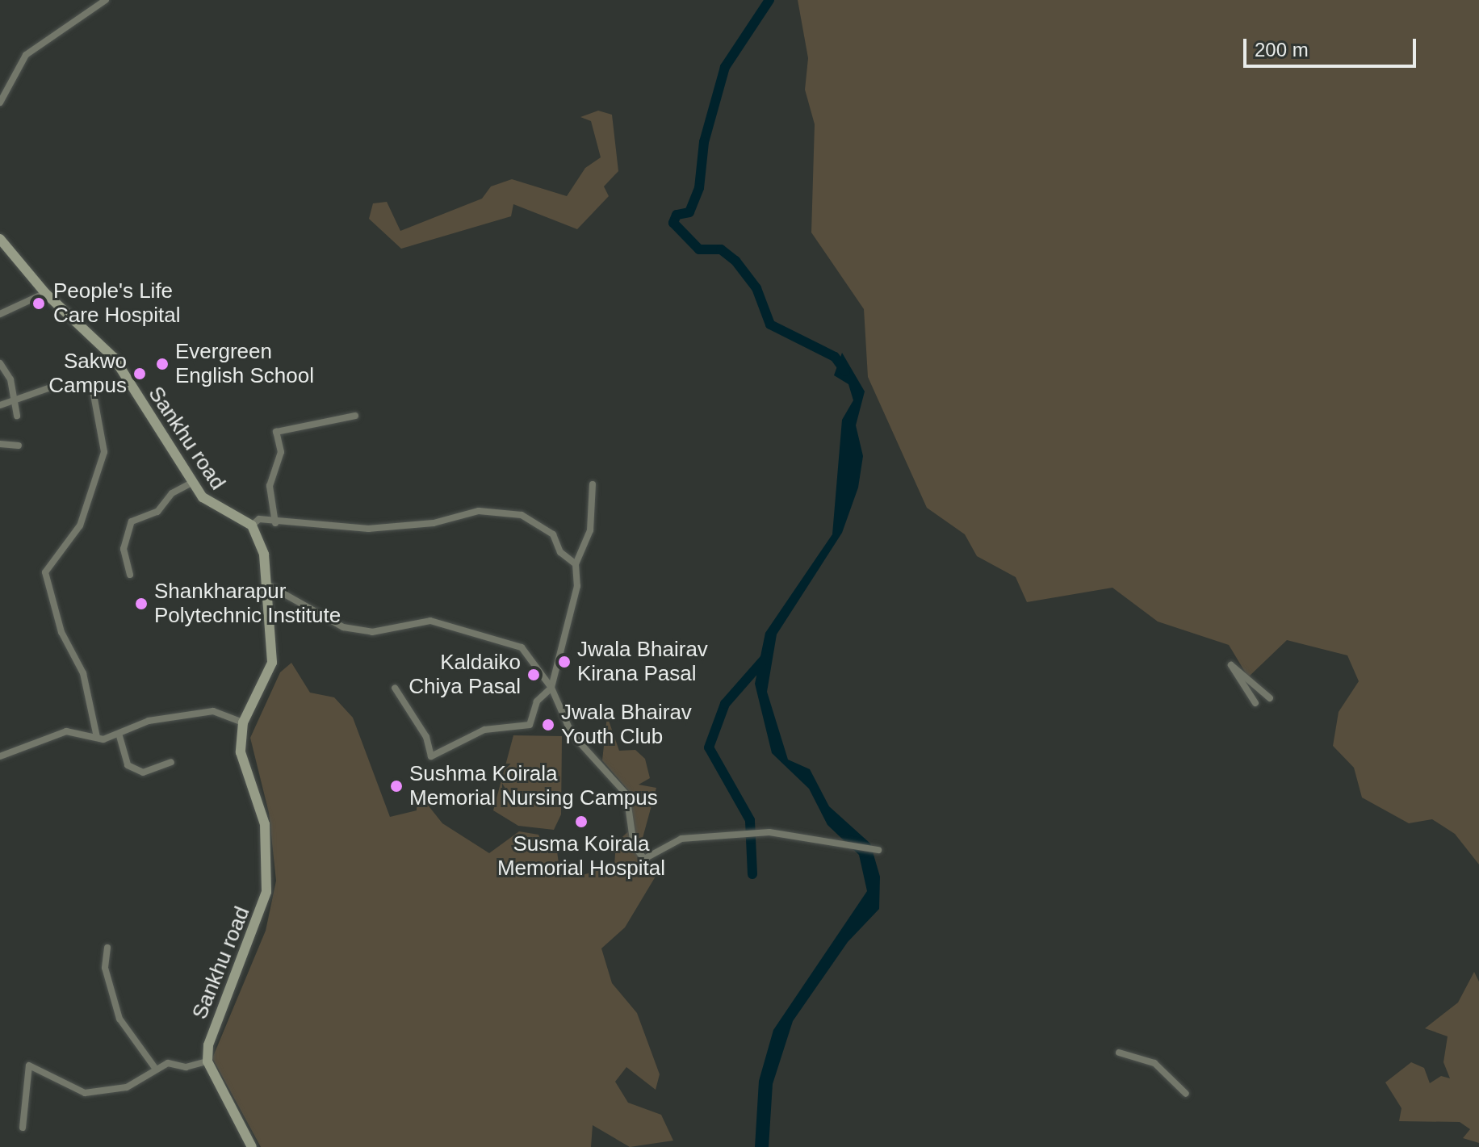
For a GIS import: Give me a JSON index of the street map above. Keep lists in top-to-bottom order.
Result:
{
  "streets": {
    "main road": ["Sankhu road"]
  },
  "places": [
    "People's Life Care Hospital",
    "Evergreen English School",
    "Sakwo Campus",
    "Shankharapur Polytechnic Institute",
    "Jwala Bhairav Kirana Pasal",
    "Kaldaiko Chiya Pasal",
    "Jwala Bhairav Youth Club",
    "Sushma Koirala Memorial Nursing Campus",
    "Susma Koirala Memorial Hospital"
  ],
  "scale_bar": "200 m"
}
